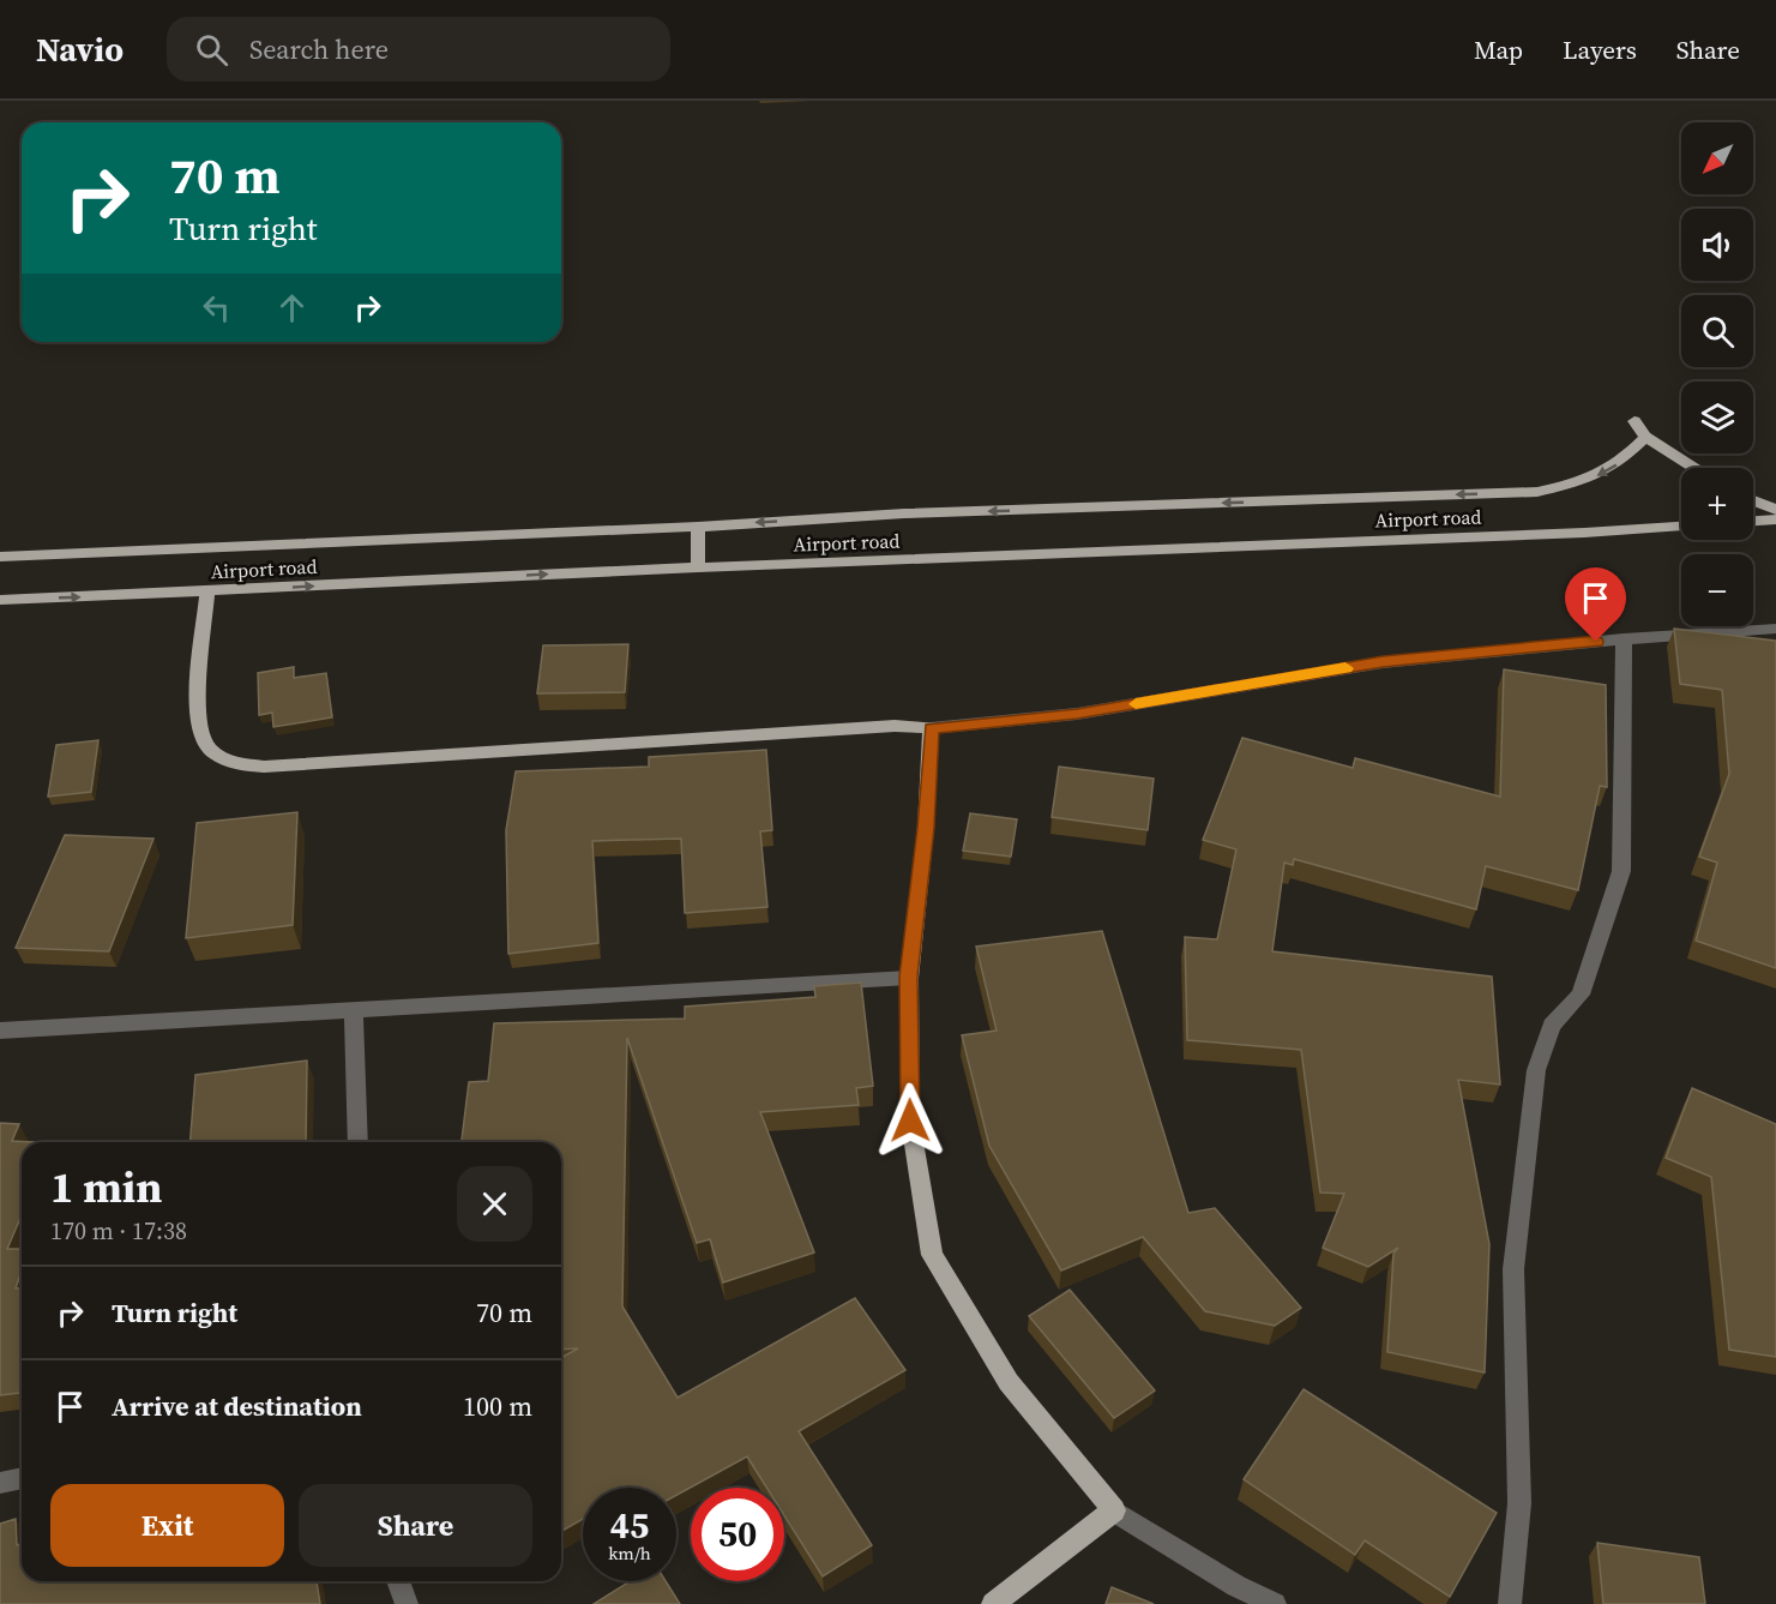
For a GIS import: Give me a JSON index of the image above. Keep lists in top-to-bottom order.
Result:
{
  "streets": {
    "main road": ["Airport road"]
  },
  "north": "bottom left",
  "page": {
    "header": "Navio",
    "search": "Search here",
    "nav": ["Map", "Layers", "Share"],
    "map_buttons": ["+", "−"],
    "turn": ["70 m", "Turn right"],
    "heading": ["1 min", "170 m · 17:38"],
    "list": [
      {
        "name": "Turn right",
        "value": "70 m"
      },
      {
        "name": "Arrive at destination",
        "value": "100 m"
      }
    ],
    "buttons": ["Exit", "Share"],
    "speed": "45 km/h",
    "limit": "50"
  }
}
